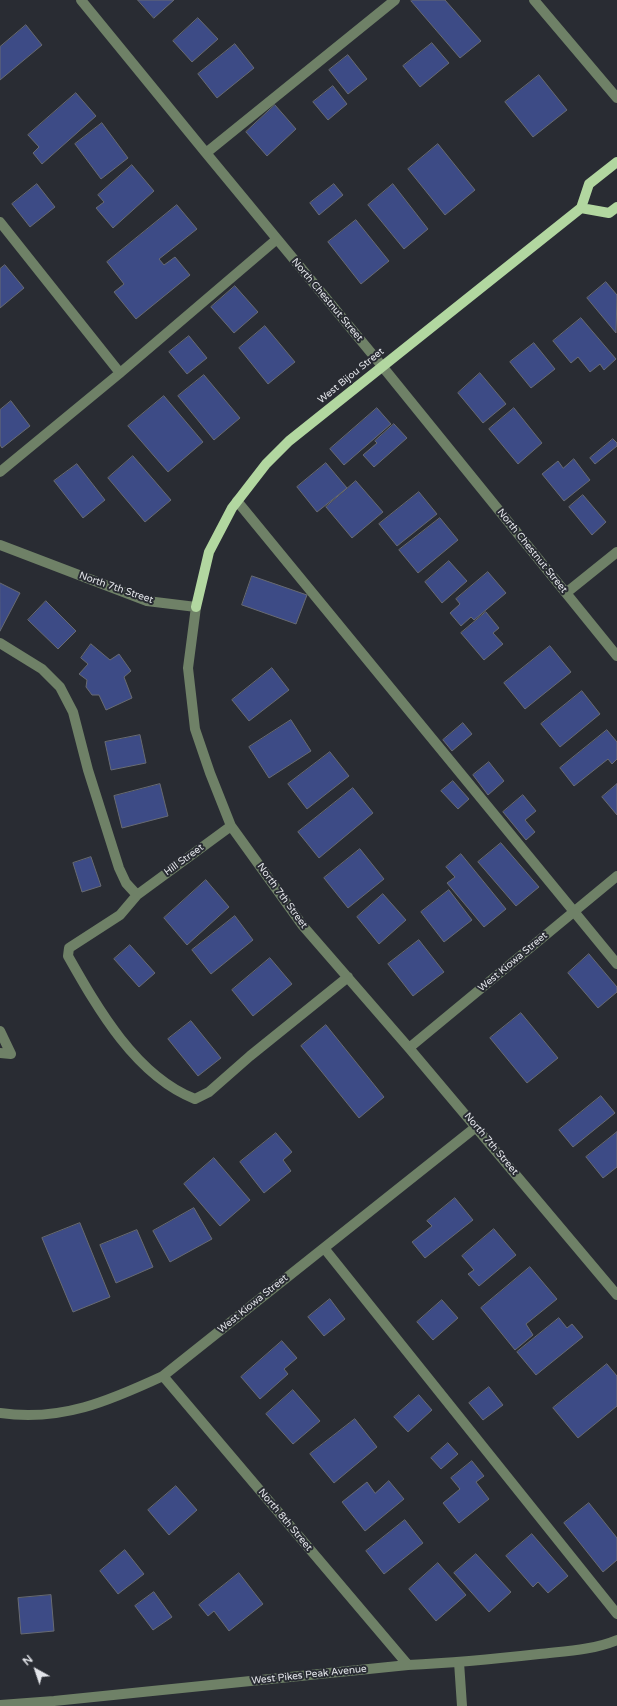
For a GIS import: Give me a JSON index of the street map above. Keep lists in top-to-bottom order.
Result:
{
  "streets": {
    "main road": ["West Bijou Street"],
    "street": [
      "North Chestnut Street",
      "North 7th Street",
      "Hill Street",
      "West Kiowa Street",
      "North 8th Street",
      "West Pikes Peak Avenue"
    ]
  },
  "crossings": [
    ["North Chestnut Street", "West Bijou Street"],
    ["West Bijou Street", "North 7th Street"],
    ["North 7th Street", "Hill Street"],
    ["North 7th Street", "West Kiowa Street"],
    ["West Kiowa Street", "North 8th Street"],
    ["North 8th Street", "West Pikes Peak Avenue"]
  ],
  "north": "top left"
}
